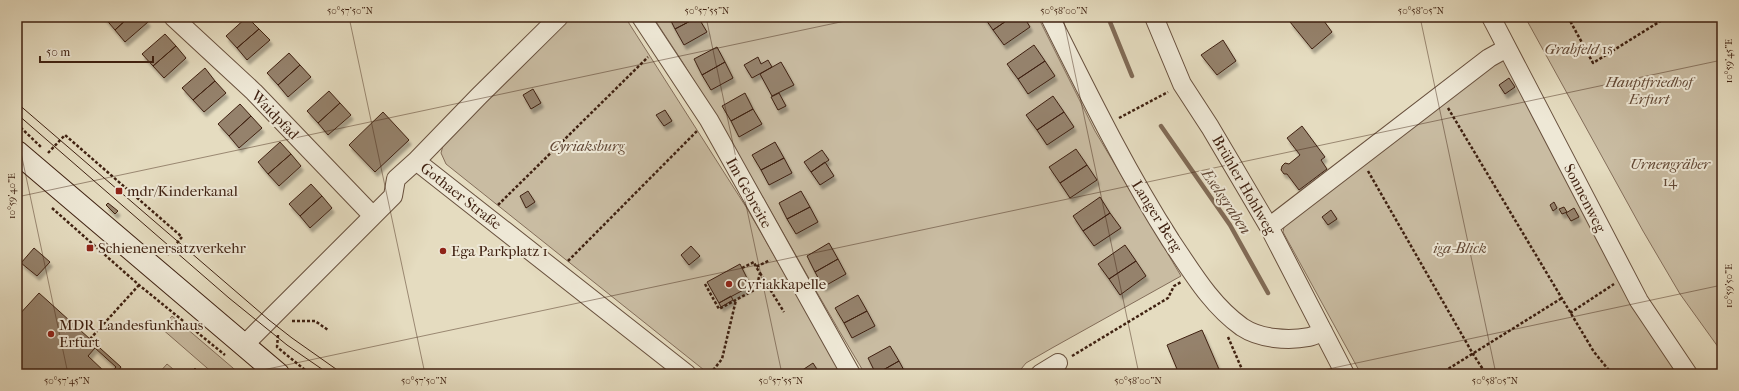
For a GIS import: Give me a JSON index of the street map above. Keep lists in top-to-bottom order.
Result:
{
  "streets": {
    "street": [
      "Waidpfad",
      "Brühler Hohlweg",
      "Im Gebreite",
      "Gothaer Straße",
      "Sonnenweg",
      "Langer Berg"
    ]
  },
  "crossings": [
    ["Waidpfad", "Gothaer Straße"],
    ["Brühler Hohlweg", "Langer Berg"]
  ],
  "water": ["Eselsgraben"],
  "parks": [
    "Grabfeld 15",
    "Hauptfriedhof Erfurt",
    "Cyriaksburg",
    "Urnengräber 14",
    "iga-Blick"
  ],
  "places": {
    "transit": ["mdr/Kinderkanal", "Schienenersatzverkehr"],
    "other": ["Ega Parkplatz 1", "Cyriakkapelle", "MDR Landesfunkhaus Erfurt"]
  },
  "scale_bar": "50 m",
  "coordinates": [
    "50°57'50\"N",
    "50°57'55\"N",
    "50°58'00\"N",
    "50°58'05\"N",
    "10°59'45\"E",
    "10°59'40\"E",
    "10°59'50\"E",
    "50°57'45\"N"
  ]
}
